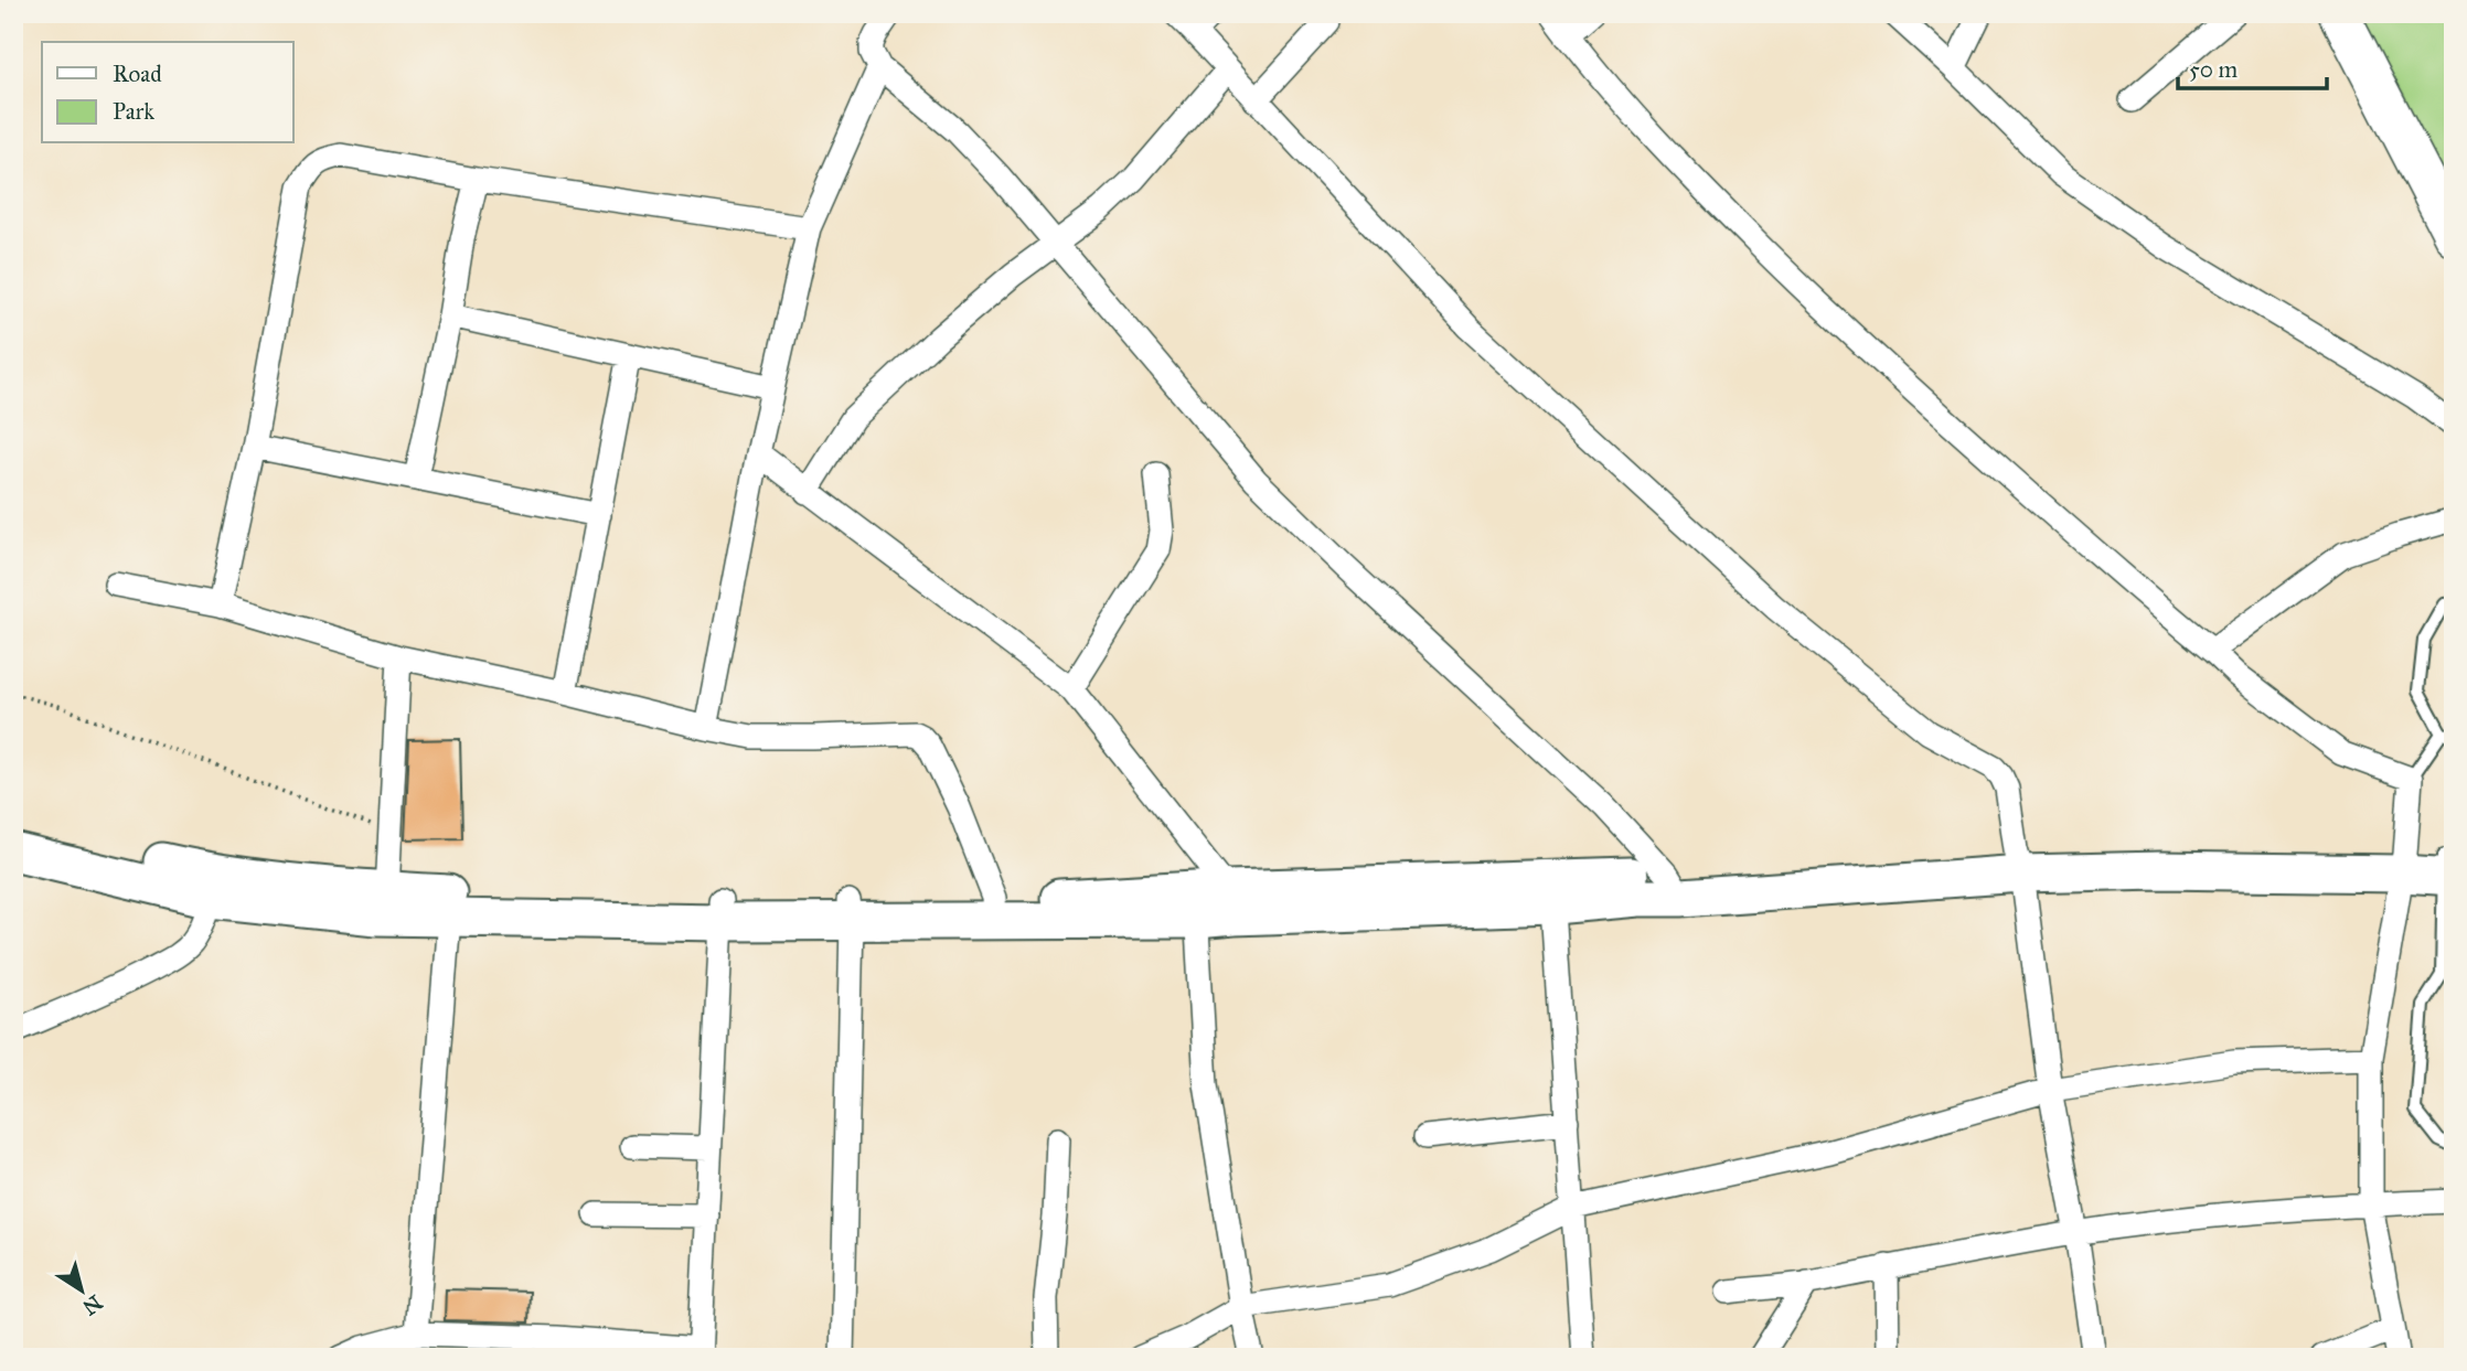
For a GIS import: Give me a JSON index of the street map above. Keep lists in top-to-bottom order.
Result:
{
  "legend": ["Road", "Park"],
  "scale_bar": "50 m",
  "north": "bottom right"
}
